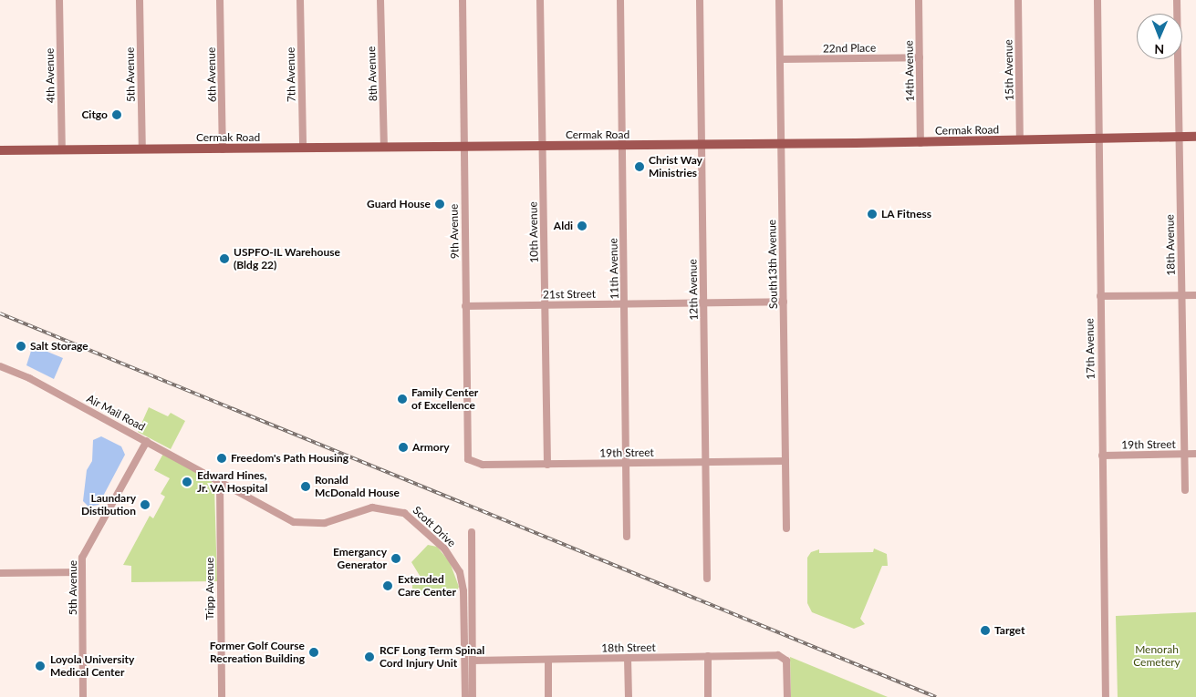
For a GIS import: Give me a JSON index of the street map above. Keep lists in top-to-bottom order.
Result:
{
  "streets": {
    "main road": ["Cermak Road"],
    "street": [
      "22nd Place",
      "15th Avenue",
      "14th Avenue",
      "8th Avenue",
      "5th Avenue",
      "6th Avenue",
      "7th Avenue",
      "4th Avenue",
      "9th Avenue",
      "10th Avenue",
      "18th Avenue",
      "South13th Avenue",
      "11th Avenue",
      "12th Avenue",
      "21st Street",
      "17th Avenue",
      "Air Mail Road",
      "19th Street",
      "Scott Drive",
      "Tripp Avenue",
      "18th Street"
    ]
  },
  "crossings": [
    ["22nd Place", "14th Avenue"],
    ["22nd Place", "South13th Avenue"],
    ["15th Avenue", "Cermak Road"],
    ["14th Avenue", "Cermak Road"],
    ["8th Avenue", "Cermak Road"],
    ["5th Avenue", "Cermak Road"],
    ["5th Avenue", "Air Mail Road"],
    ["6th Avenue", "Cermak Road"],
    ["7th Avenue", "Cermak Road"],
    ["4th Avenue", "Cermak Road"],
    ["Cermak Road", "9th Avenue"],
    ["Cermak Road", "10th Avenue"],
    ["Cermak Road", "18th Avenue"],
    ["Cermak Road", "South13th Avenue"],
    ["Cermak Road", "11th Avenue"],
    ["Cermak Road", "12th Avenue"],
    ["Cermak Road", "17th Avenue"],
    ["9th Avenue", "21st Street"],
    ["9th Avenue", "19th Street"],
    ["10th Avenue", "21st Street"],
    ["10th Avenue", "19th Street"],
    ["18th Avenue", "19th Street"],
    ["South13th Avenue", "21st Street"],
    ["South13th Avenue", "19th Street"],
    ["11th Avenue", "21st Street"],
    ["11th Avenue", "19th Street"],
    ["12th Avenue", "21st Street"],
    ["12th Avenue", "19th Street"],
    ["17th Avenue", "19th Street"],
    ["Air Mail Road", "Scott Drive"],
    ["Air Mail Road", "Tripp Avenue"],
    ["Scott Drive", "Tripp Avenue"]
  ],
  "parks": ["Menorah Cemetery"],
  "places": [
    "Citgo",
    "Christ Way Ministries",
    "Guard House",
    "LA Fitness",
    "Aldi",
    "USPFO-IL Warehouse (Bldg 22)",
    "Salt Storage",
    "Family Center of Excellence",
    "Armory",
    "Freedom's Path Housing",
    "Edward Hines, Jr. VA Hospital",
    "Ronald McDonald House",
    "Laundary Distibution",
    "Emergancy Generator",
    "Extended Care Center",
    "Target",
    "Former Golf Course Recreation Building",
    "RCF Long Term Spinal Cord Injury Unit",
    "Loyola University Medical Center"
  ],
  "north": "bottom"
}
